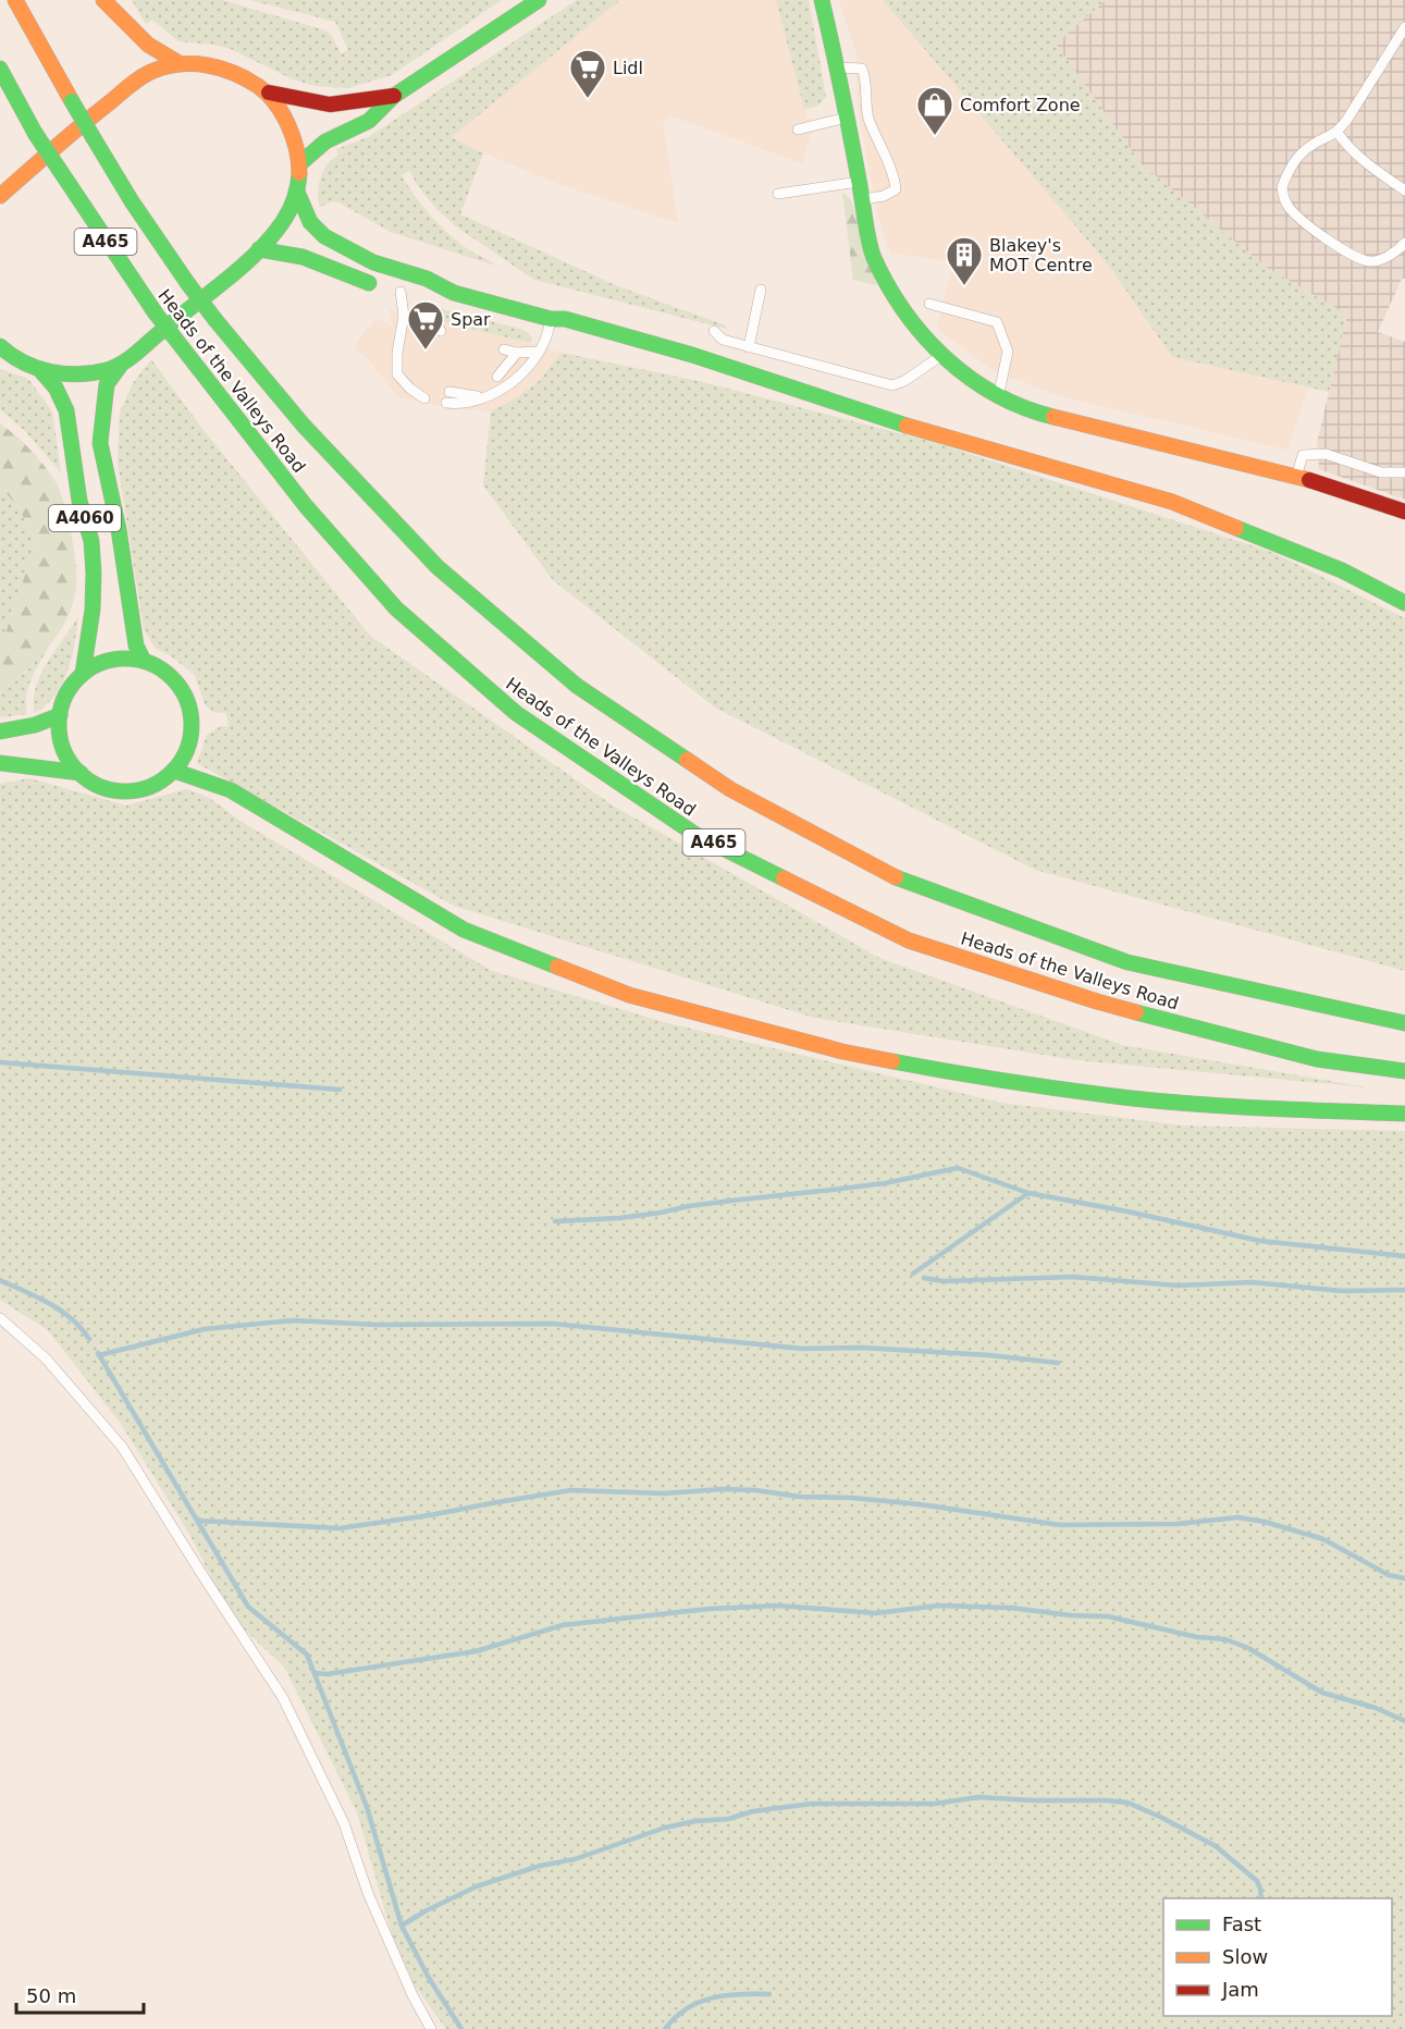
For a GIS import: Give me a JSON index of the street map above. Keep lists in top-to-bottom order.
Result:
{
  "streets": {
    "main road": ["A465", "Heads of the Valleys Road", "A4060"]
  },
  "places": {
    "supermarket": ["Lidl", "Spar"],
    "shop": ["Comfort Zone"],
    "building": ["Blakey's MOT Centre"]
  },
  "legend": ["Fast", "Slow", "Jam"],
  "scale_bar": "50 m"
}
